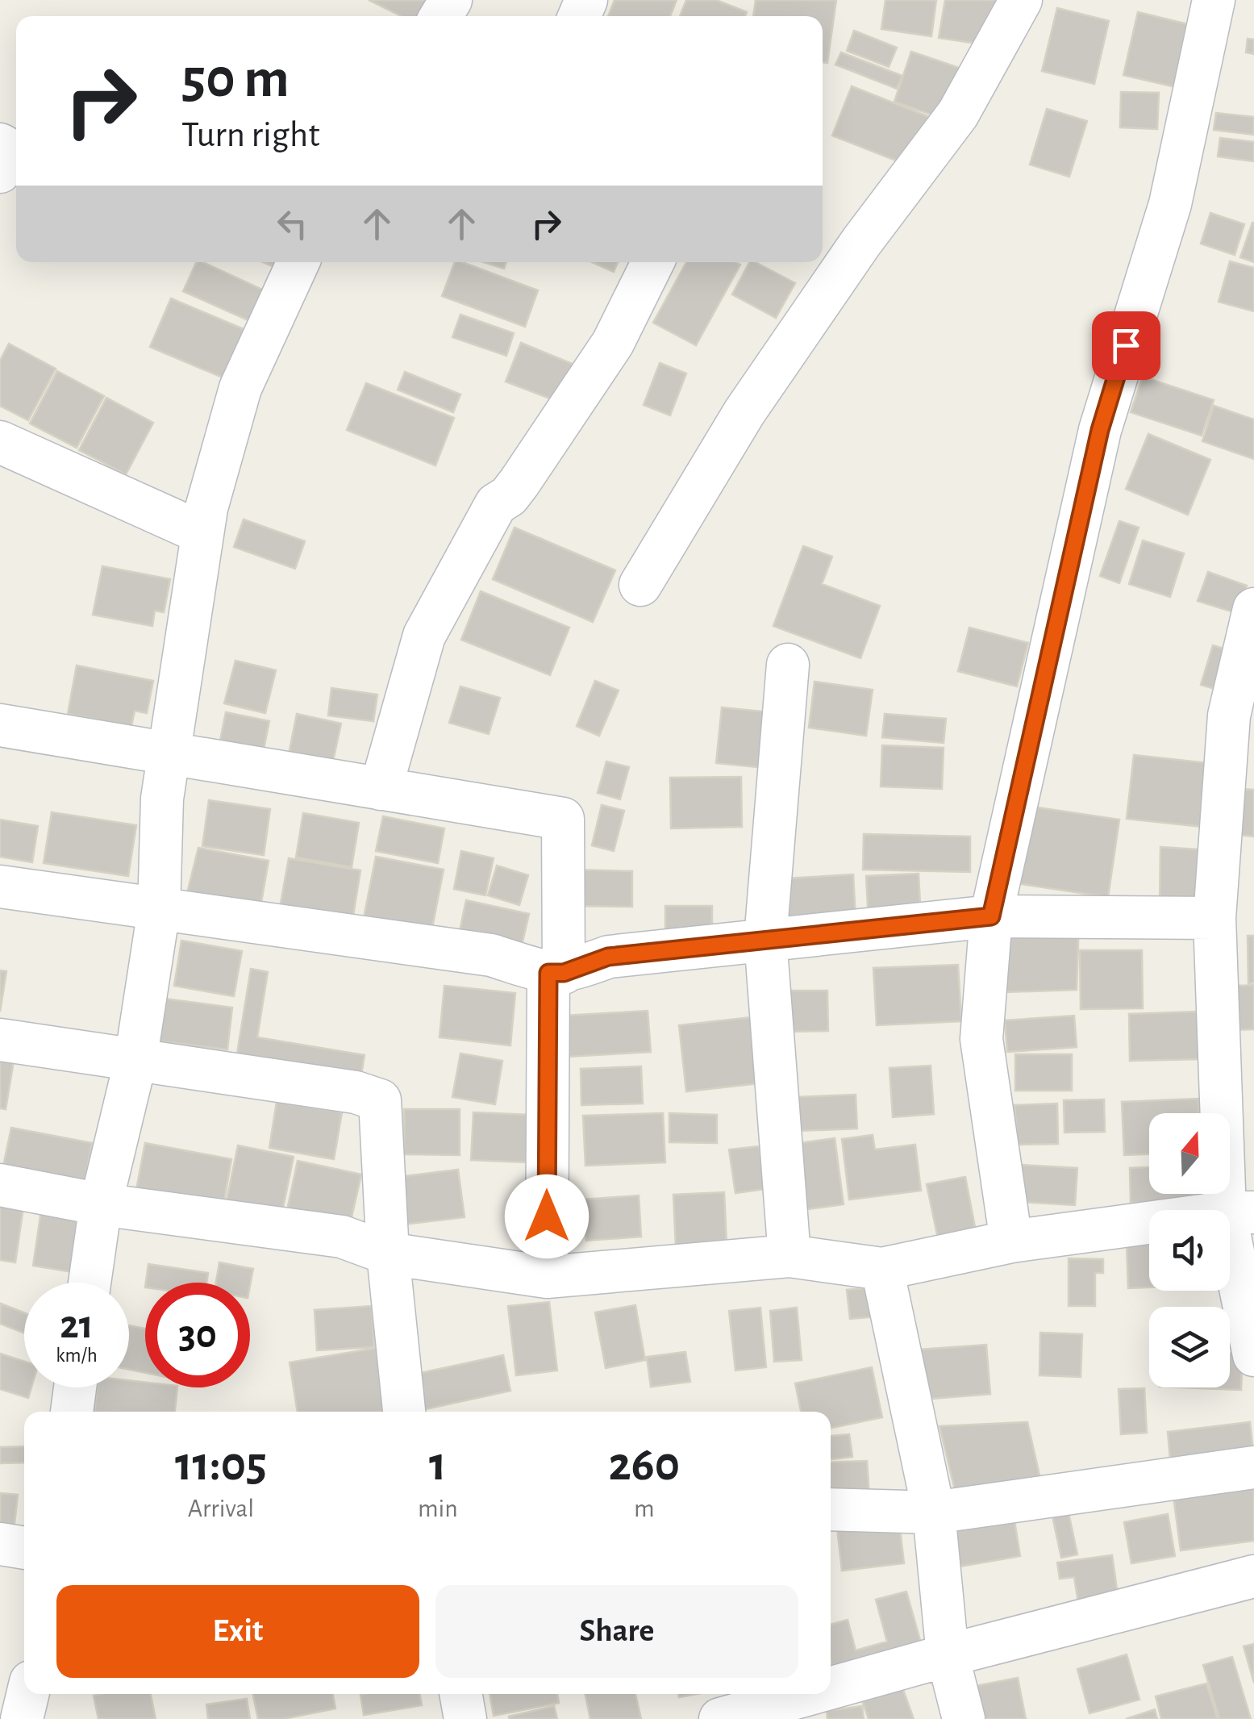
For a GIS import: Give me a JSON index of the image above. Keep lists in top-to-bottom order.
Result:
{
  "north": "top",
  "page": {
    "turn": ["50 m", "Turn right"],
    "speed": "21 km/h",
    "limit": "30",
    "eta": [
      "11:05",
      "Arrival",
      "1",
      "min",
      "260",
      "m"
    ],
    "buttons": ["Exit", "Share"]
  }
}
